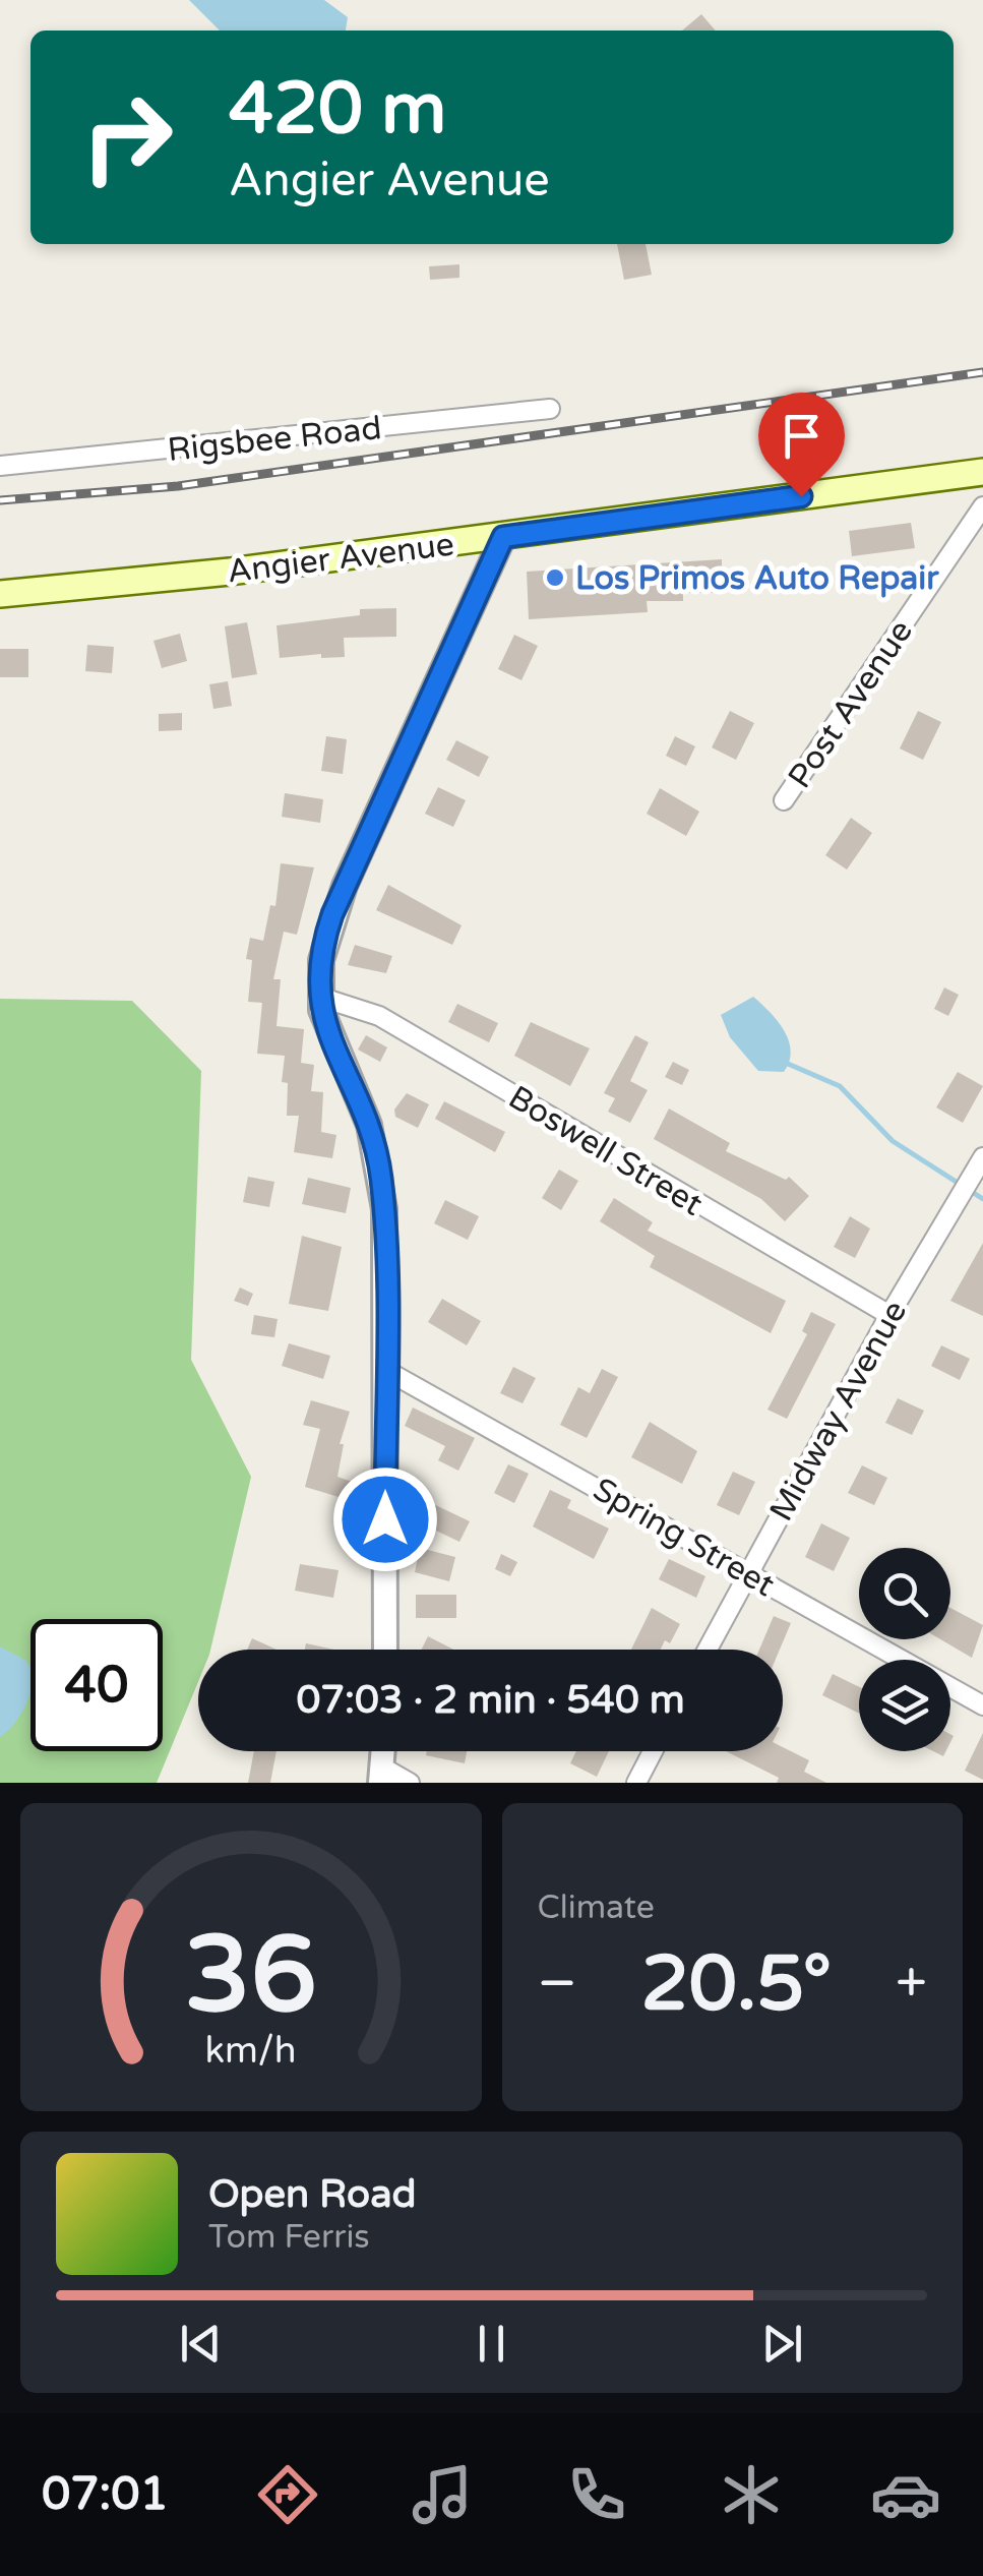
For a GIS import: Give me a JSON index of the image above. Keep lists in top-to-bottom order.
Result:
{
  "streets": {
    "main road": ["Angier Avenue"],
    "street": [
      "Rigsbee Road",
      "Post Avenue",
      "Boswell Street",
      "Midway Avenue",
      "Spring Street"
    ]
  },
  "crossings": [
    ["Boswell Street", "Midway Avenue"],
    ["Midway Avenue", "Spring Street"]
  ],
  "places": ["Los Primos Auto Repair"],
  "page": {
    "turn": ["420 m", "Angier Avenue"],
    "limit": "40",
    "trip": "07:03 · 2 min · 540 m",
    "tile": "Climate",
    "heat": ["−", "20.5°", "+"],
    "song": ["Open Road", "Tom Ferris"],
    "tabs": "07:01",
    "gauge": ["36", "km/h"]
  }
}
